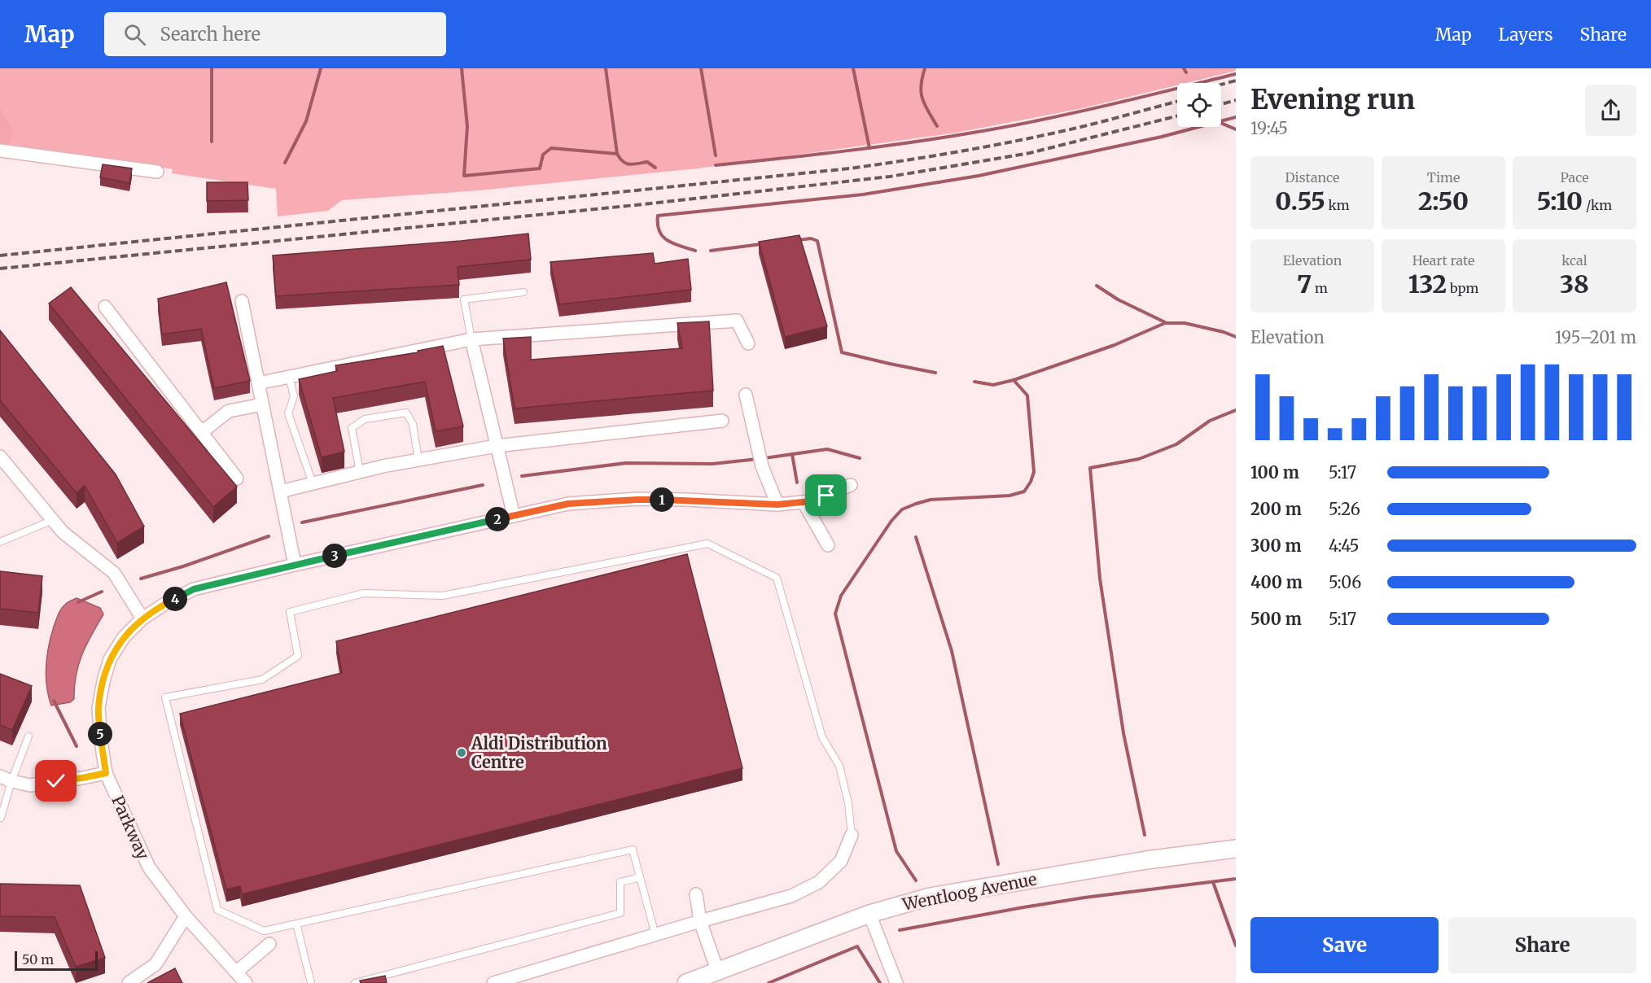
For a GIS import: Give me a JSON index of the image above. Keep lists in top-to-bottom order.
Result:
{
  "streets": {
    "main road": ["Wentloog Avenue"],
    "street": ["Parkway"]
  },
  "places": ["Aldi Distribution Centre"],
  "scale_bar": "50 m",
  "page": {
    "header": "Map",
    "search": "Search here",
    "nav": ["Map", "Layers", "Share"],
    "heading": ["Evening run", "19:45"],
    "stats": [
      ["Distance", "0.55 km"],
      ["Time", "2:50"],
      ["Pace", "5:10 /km"],
      ["Elevation", "7 m"],
      ["Heart rate", "132 bpm"],
      ["kcal", "38"]
    ],
    "chart": ["Elevation", "195–201 m"],
    "list": [
      {
        "name": "100 m",
        "note": "5:17"
      },
      {
        "name": "200 m",
        "note": "5:26"
      },
      {
        "name": "300 m",
        "note": "4:45"
      },
      {
        "name": "400 m",
        "note": "5:06"
      },
      {
        "name": "500 m",
        "note": "5:17"
      }
    ],
    "pins": [
      "1",
      "2",
      "3",
      "4",
      "5"
    ],
    "buttons": ["Save", "Share"],
    "scale": "50 m"
  }
}
